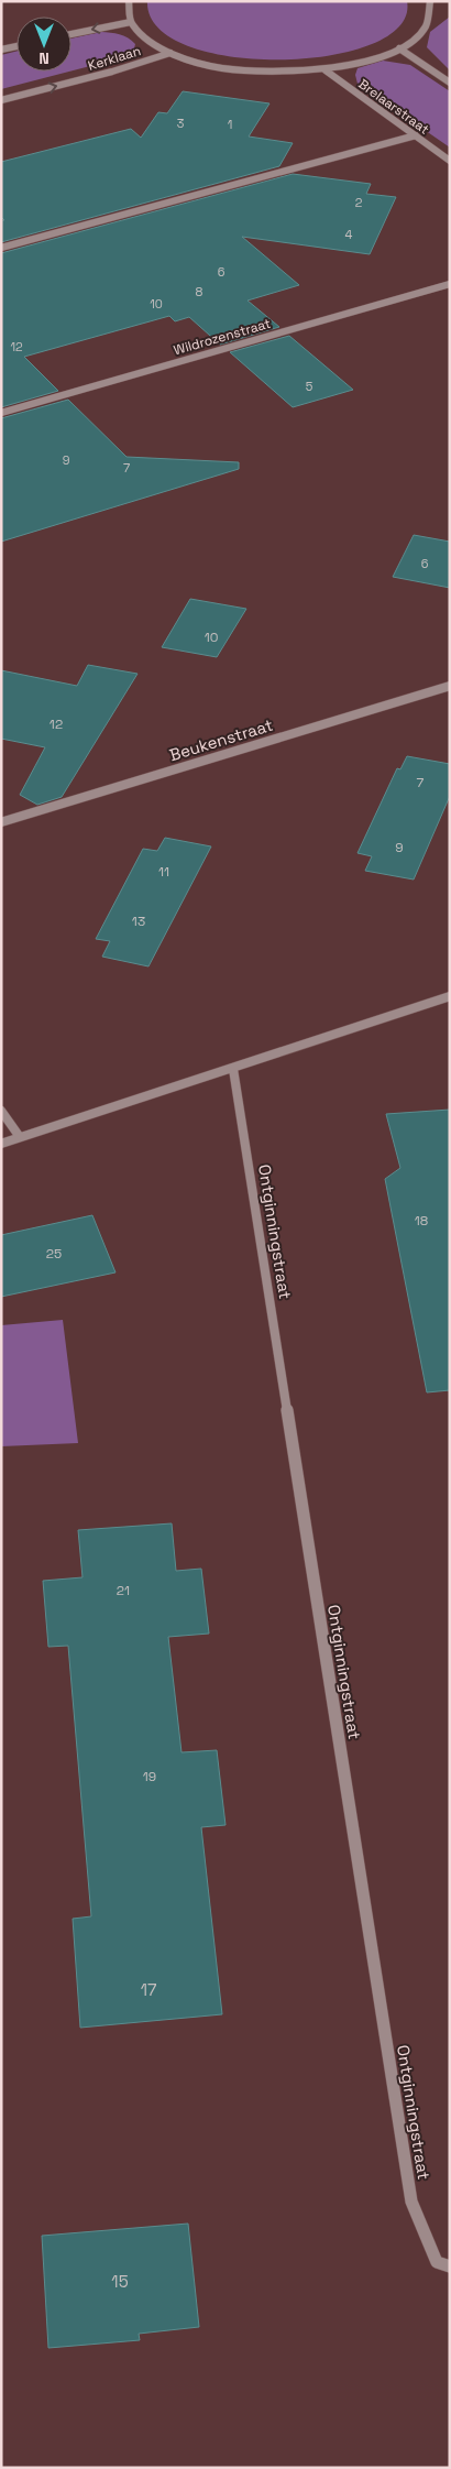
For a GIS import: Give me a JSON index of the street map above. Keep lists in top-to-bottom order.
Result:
{
  "streets": {
    "street": [
      "Kerklaan",
      "Brelaarstraat",
      "Wildrozenstraat",
      "Beukenstraat",
      "Ontginningstraat"
    ]
  },
  "crossings": [
    ["Kerklaan", "Brelaarstraat"]
  ],
  "house_numbers": [
    "3",
    "1",
    "2",
    "4",
    "6",
    "8",
    "10",
    "12",
    "5",
    "9",
    "7",
    "6",
    "10",
    "12",
    "7",
    "9",
    "11",
    "13",
    "18",
    "25",
    "21",
    "19",
    "17",
    "15"
  ],
  "north": "bottom"
}
